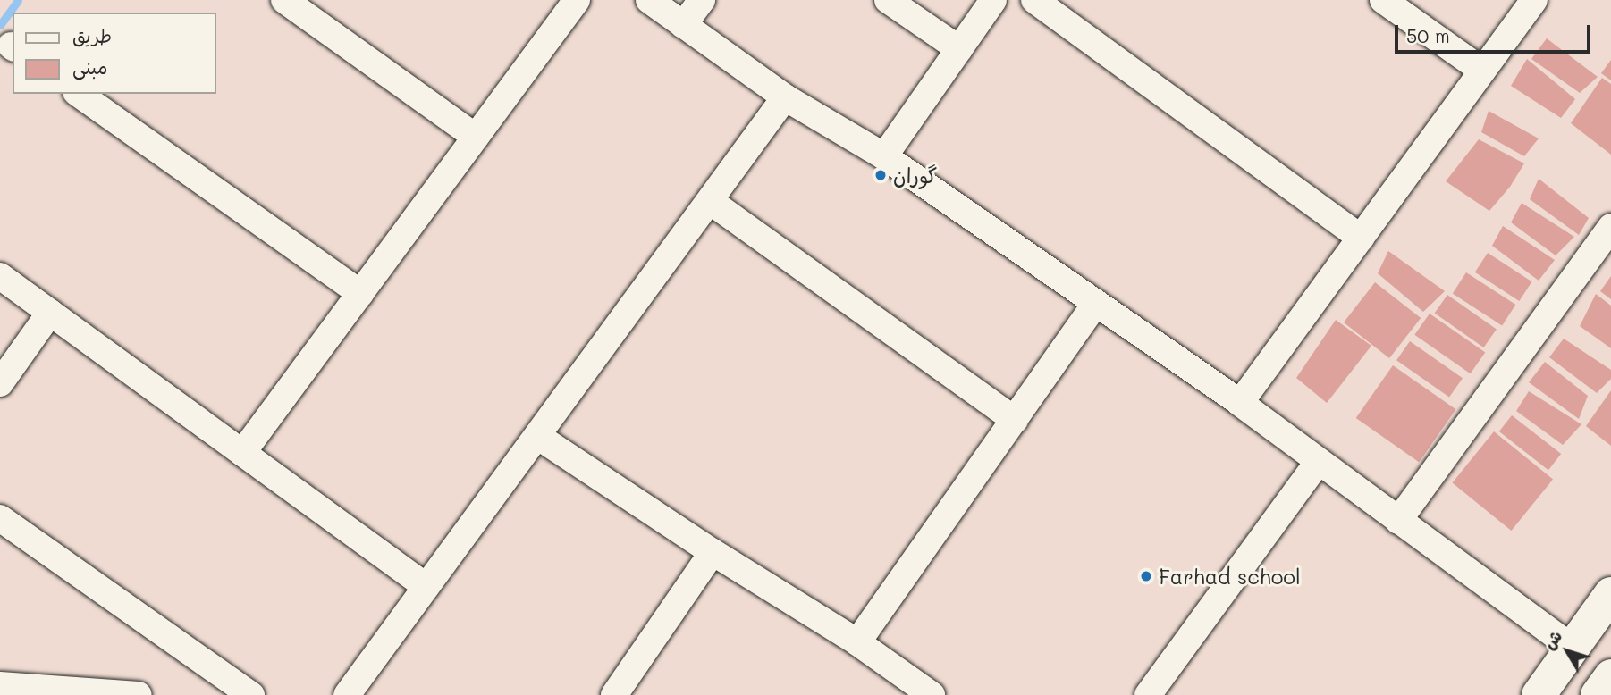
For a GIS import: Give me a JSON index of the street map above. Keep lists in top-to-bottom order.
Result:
{
  "places": ["گوران", "Farhad school"],
  "legend": ["طريق", "مبنى"],
  "scale_bar": "50 m",
  "north": "top left"
}
